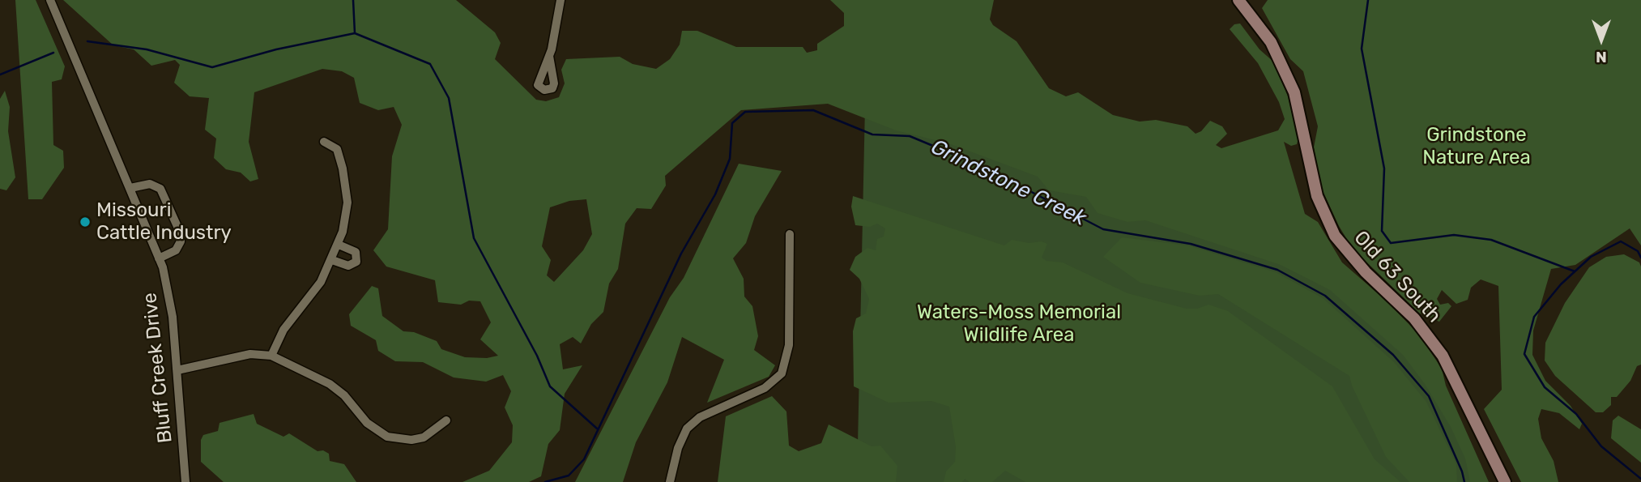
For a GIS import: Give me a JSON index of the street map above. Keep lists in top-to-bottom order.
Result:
{
  "streets": {
    "main road": ["Old 63 South"],
    "street": ["Bluff Creek Drive"]
  },
  "water": ["Grindstone Creek"],
  "parks": ["Grindstone Nature Area", "Waters-Moss Memorial Wildlife Area"],
  "places": ["Missouri Cattle Industry"],
  "north": "bottom"
}
